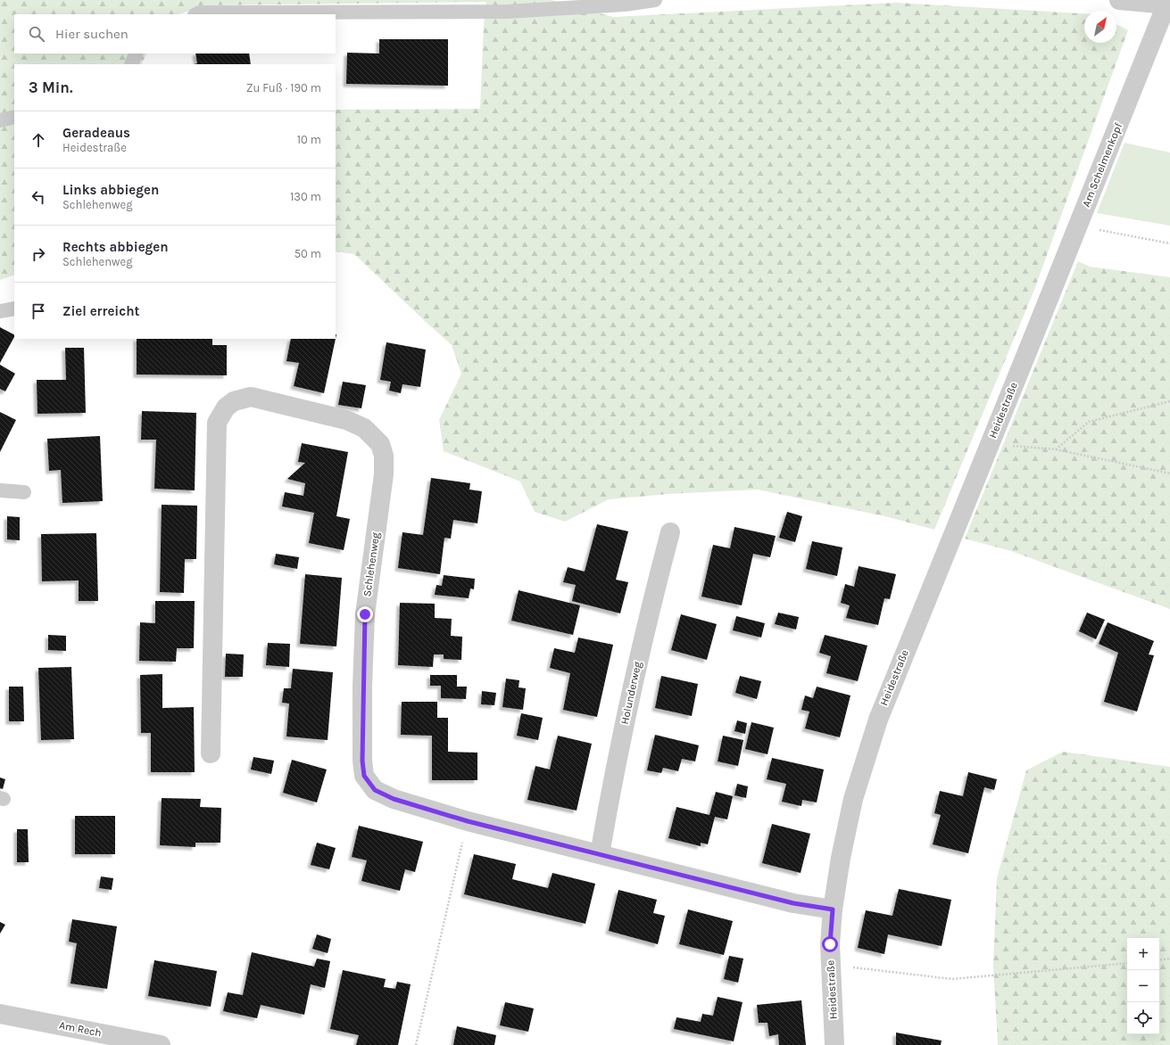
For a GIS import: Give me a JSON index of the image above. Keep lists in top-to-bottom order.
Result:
{
  "streets": {
    "street": [
      "Am Schelmenkopf",
      "Heidestraße",
      "Schlehenweg",
      "Holunderweg",
      "Am Rech"
    ]
  },
  "crossings": [
    ["Am Schelmenkopf", "Heidestraße"],
    ["Heidestraße", "Schlehenweg"],
    ["Schlehenweg", "Holunderweg"]
  ],
  "north": "top right",
  "page": {
    "search": "Hier suchen",
    "heading": ["3 Min.", "Zu Fuß · 190 m"],
    "list": [
      ["Geradeaus", "Heidestraße", "10 m"],
      ["Links abbiegen", "Schlehenweg", "130 m"],
      ["Rechts abbiegen", "Schlehenweg", "50 m"],
      "Ziel erreicht"
    ],
    "map_buttons": ["+", "−"]
  }
}
